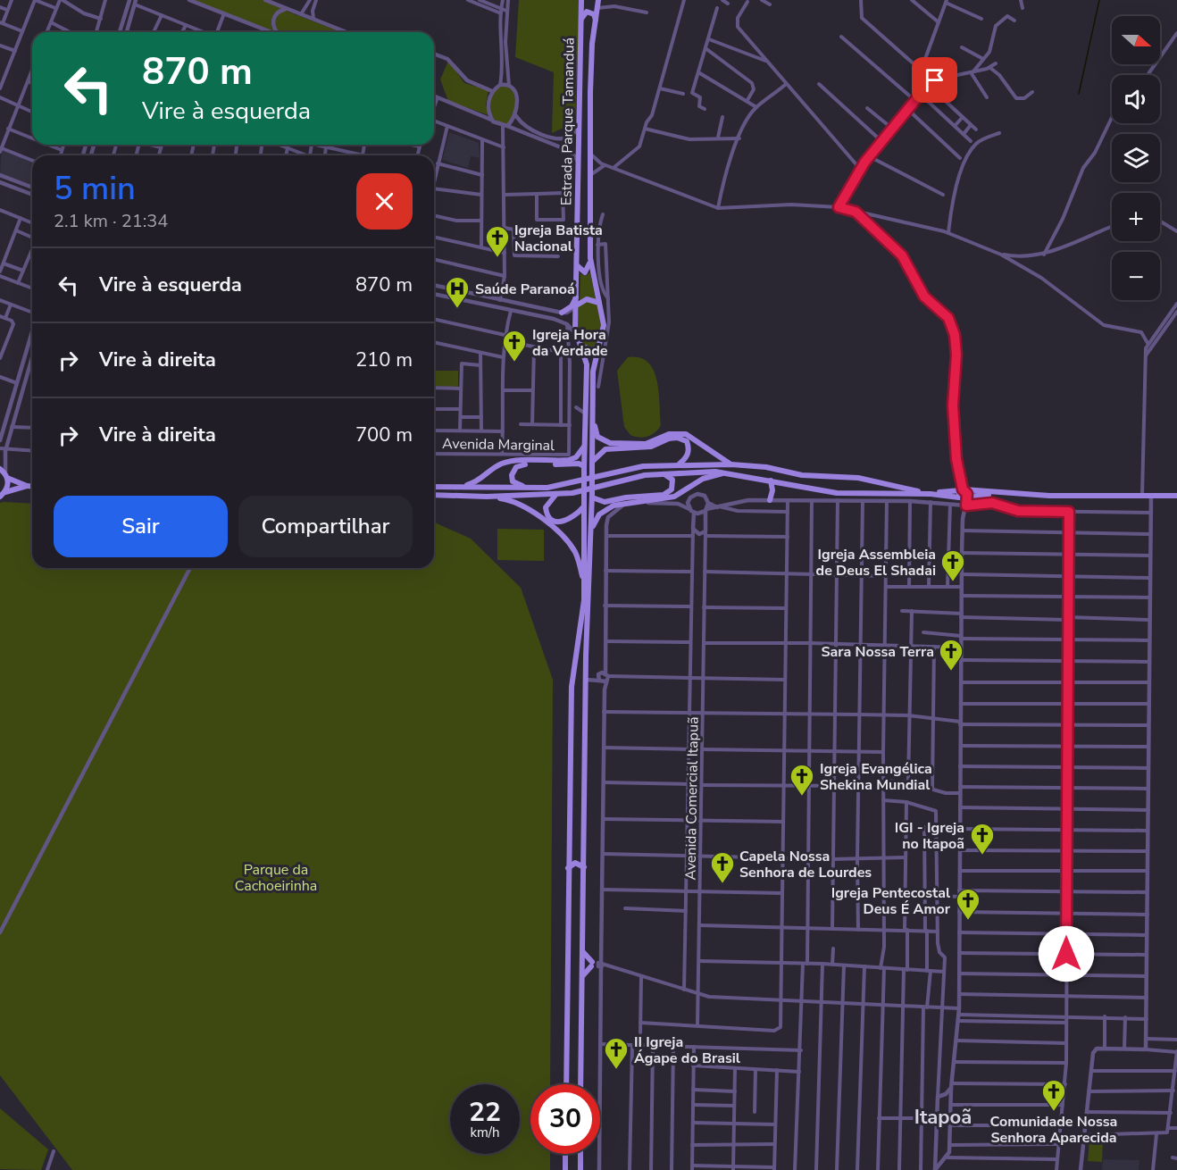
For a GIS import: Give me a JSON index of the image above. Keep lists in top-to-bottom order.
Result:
{
  "streets": {
    "main road": ["Estrada Parque Tamanduá"],
    "street": ["Avenida Marginal", "Avenida Comercial Itapuã"]
  },
  "districts": ["Itapoã"],
  "parks": ["Parque da Cachoeirinha"],
  "places": {
    "church": [
      "Igreja Batista Nacional",
      "Igreja Hora da Verdade",
      "Igreja Assembleia de Deus El Shadai",
      "Sara Nossa Terra",
      "Igreja Evangélica Shekina Mundial",
      "IGI - Igreja no Itapoã",
      "Capela Nossa Senhora de Lourdes",
      "Igreja Pentecostal Deus É Amor",
      "II Igreja Ágape do Brasil",
      "Comunidade Nossa Senhora Aparecida"
    ],
    "hospital": ["Saúde Paranoá"]
  },
  "north": "right",
  "page": {
    "map_buttons": ["+", "−"],
    "turn": ["870 m", "Vire à esquerda"],
    "heading": ["5 min", "2.1 km · 21:34"],
    "list": [
      {
        "name": "Vire à esquerda",
        "value": "870 m"
      },
      {
        "name": "Vire à direita",
        "value": "210 m"
      },
      {
        "name": "Vire à direita",
        "value": "700 m"
      }
    ],
    "buttons": ["Sair", "Compartilhar"],
    "speed": "22 km/h",
    "limit": "30"
  }
}
